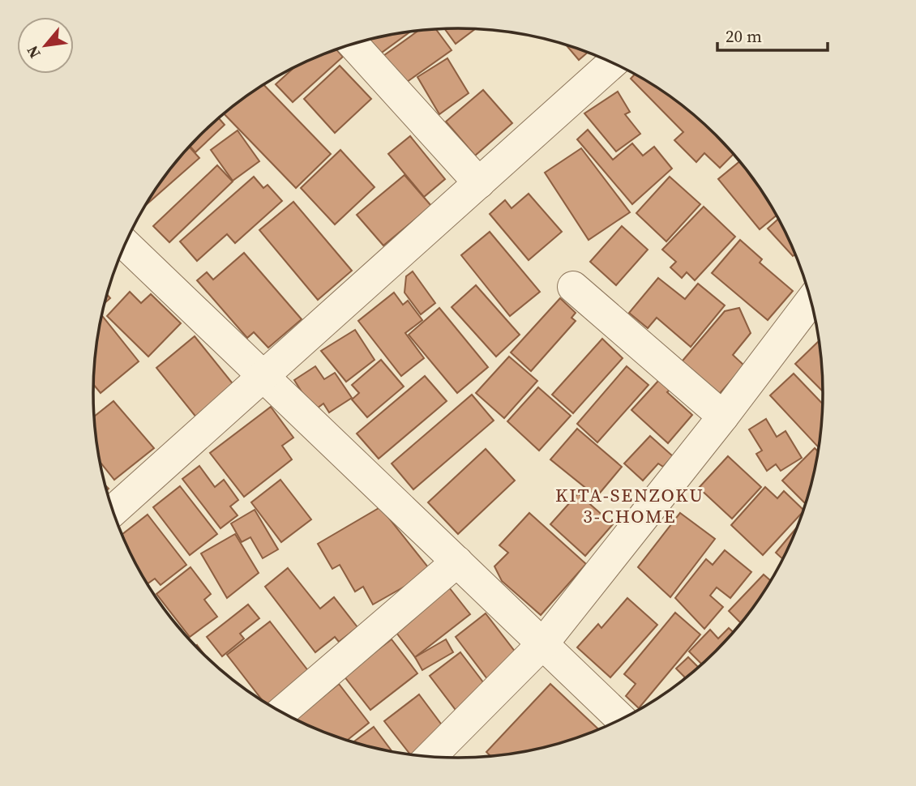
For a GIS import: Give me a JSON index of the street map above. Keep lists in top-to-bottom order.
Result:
{
  "districts": ["KITA-SENZOKU 3-CHOME"],
  "scale_bar": "20 m",
  "north": "bottom left"
}
